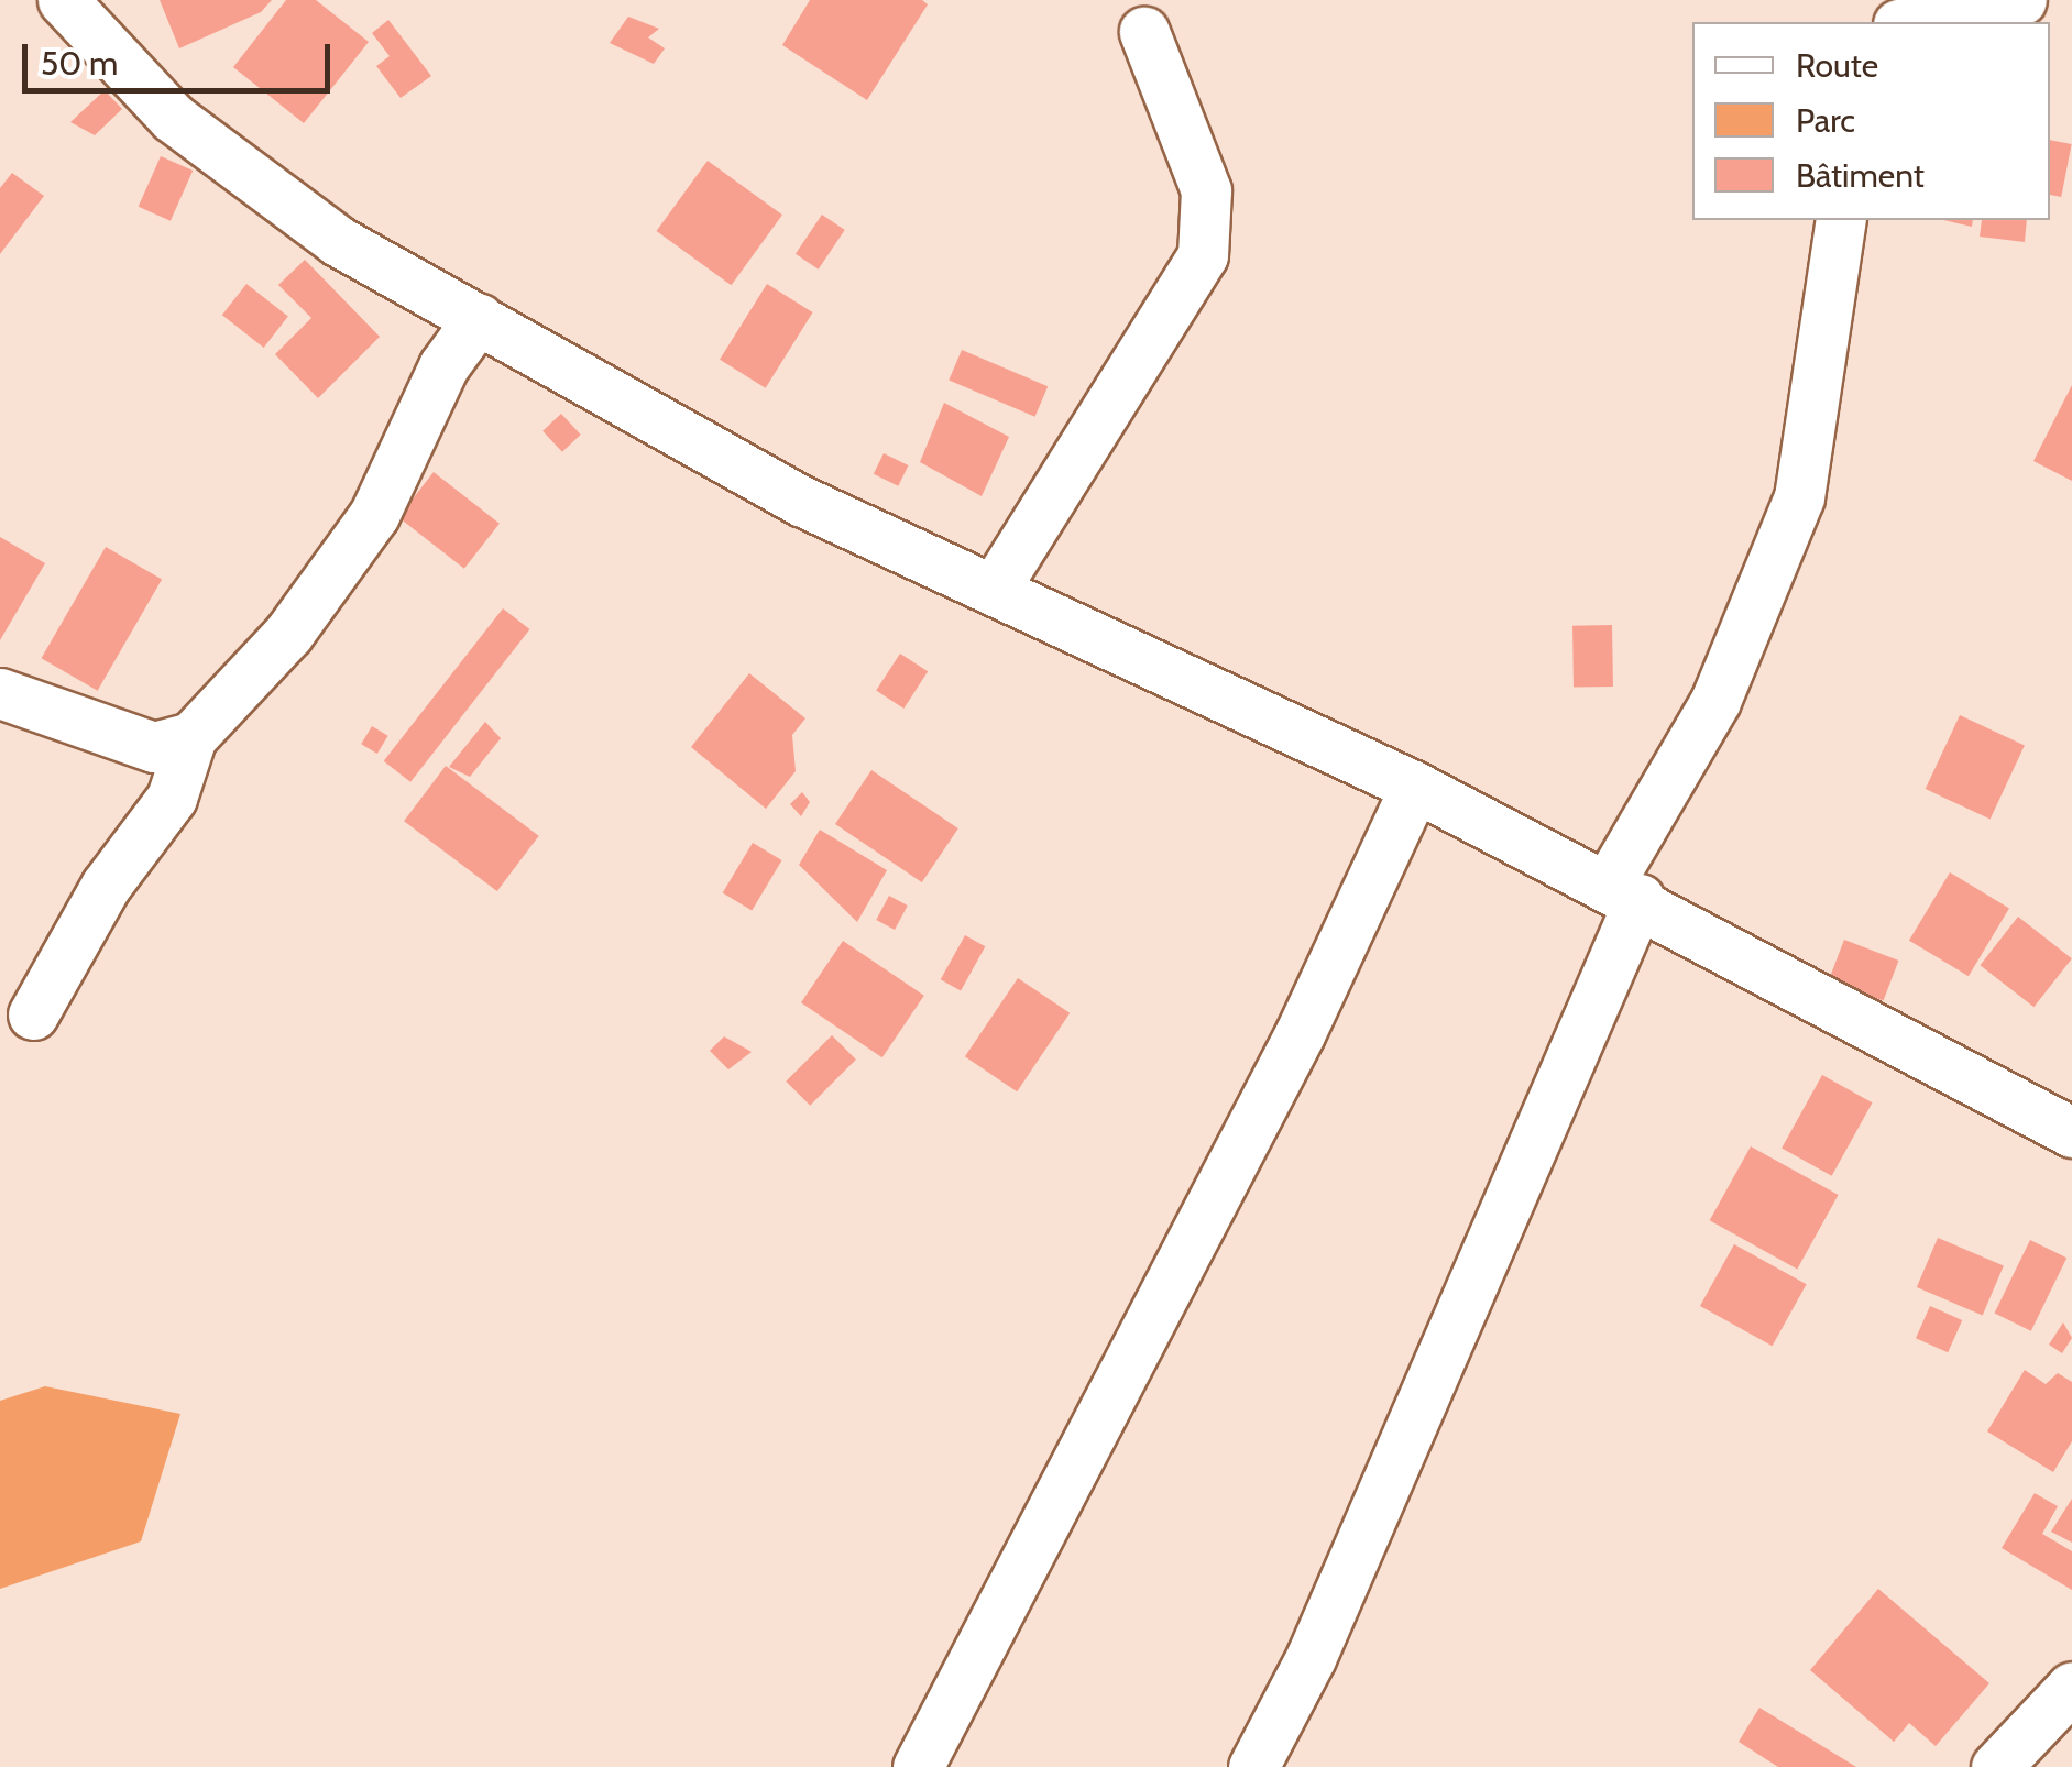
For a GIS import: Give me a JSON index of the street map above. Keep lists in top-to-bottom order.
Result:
{
  "legend": ["Route", "Parc", "Bâtiment"],
  "scale_bar": "50 m"
}
